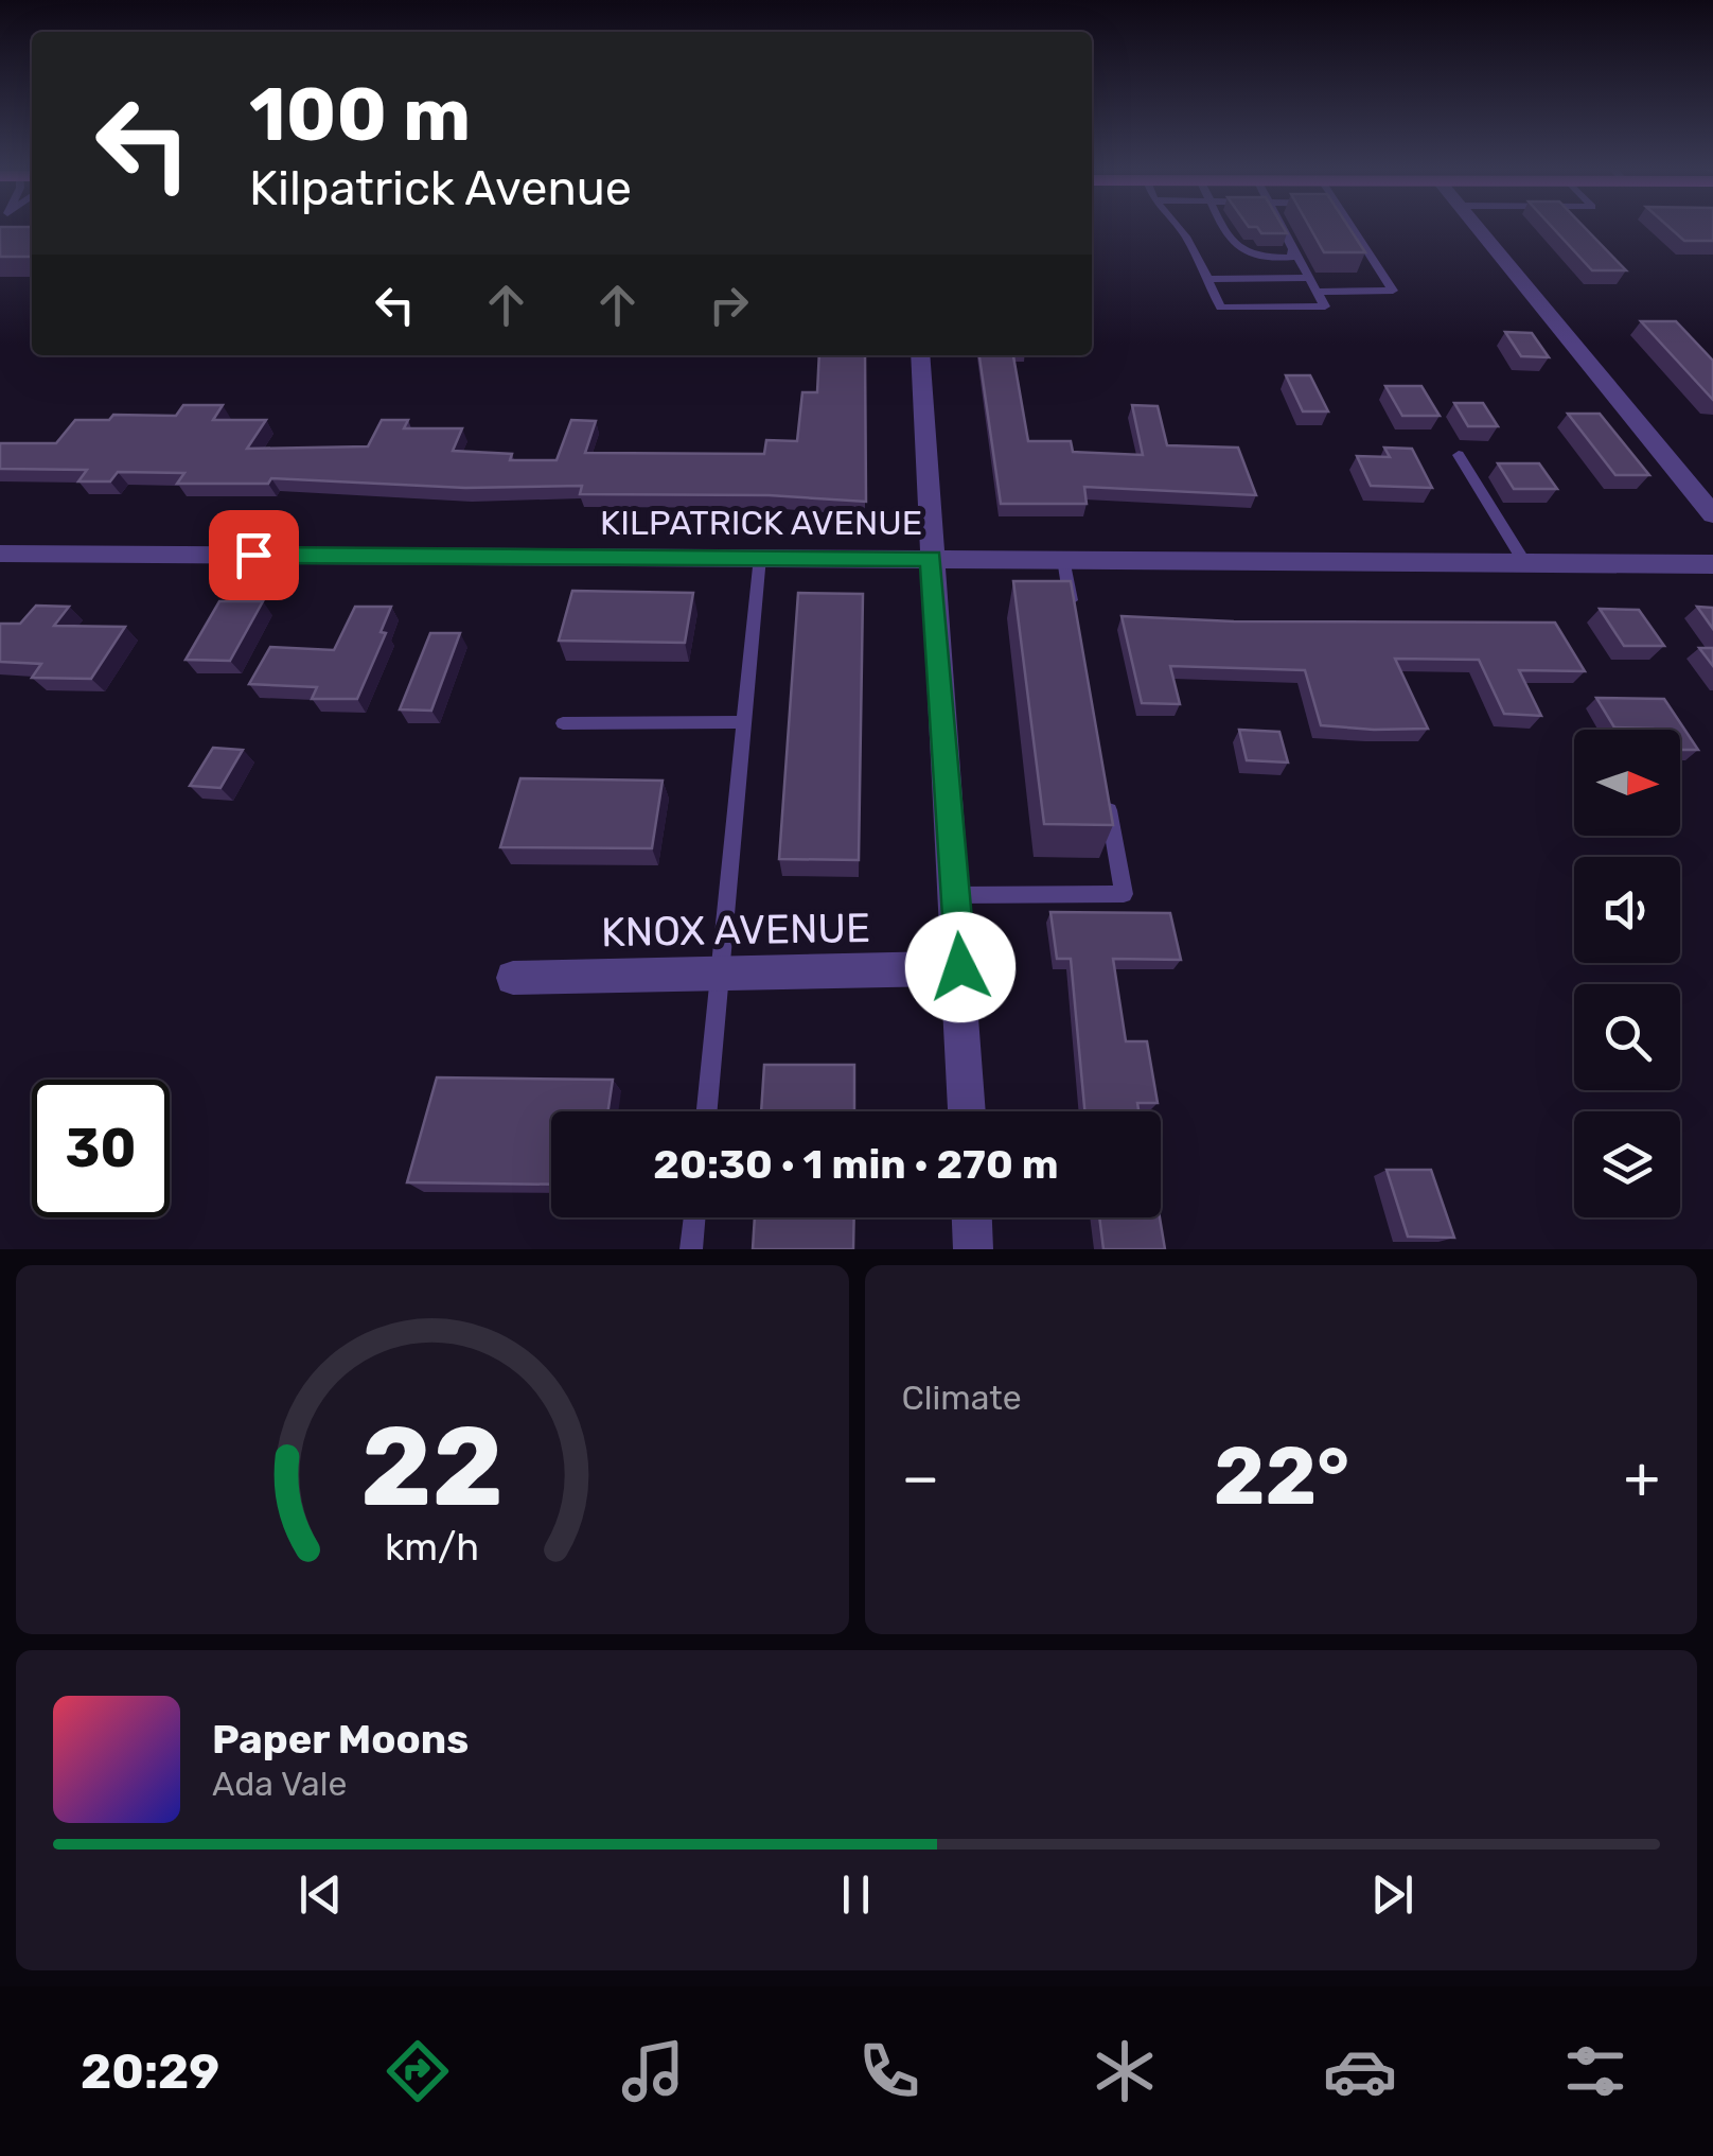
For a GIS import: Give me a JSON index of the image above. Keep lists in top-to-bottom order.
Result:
{
  "streets": {
    "street": ["KILPATRICK AVENUE", "KNOX AVENUE"]
  },
  "north": "right",
  "page": {
    "turn": ["100 m", "Kilpatrick Avenue"],
    "limit": "30",
    "trip": "20:30 · 1 min · 270 m",
    "tile": "Climate",
    "heat": ["−", "22°", "+"],
    "song": ["Paper Moons", "Ada Vale"],
    "tabs": "20:29",
    "gauge": ["22", "km/h"]
  }
}
